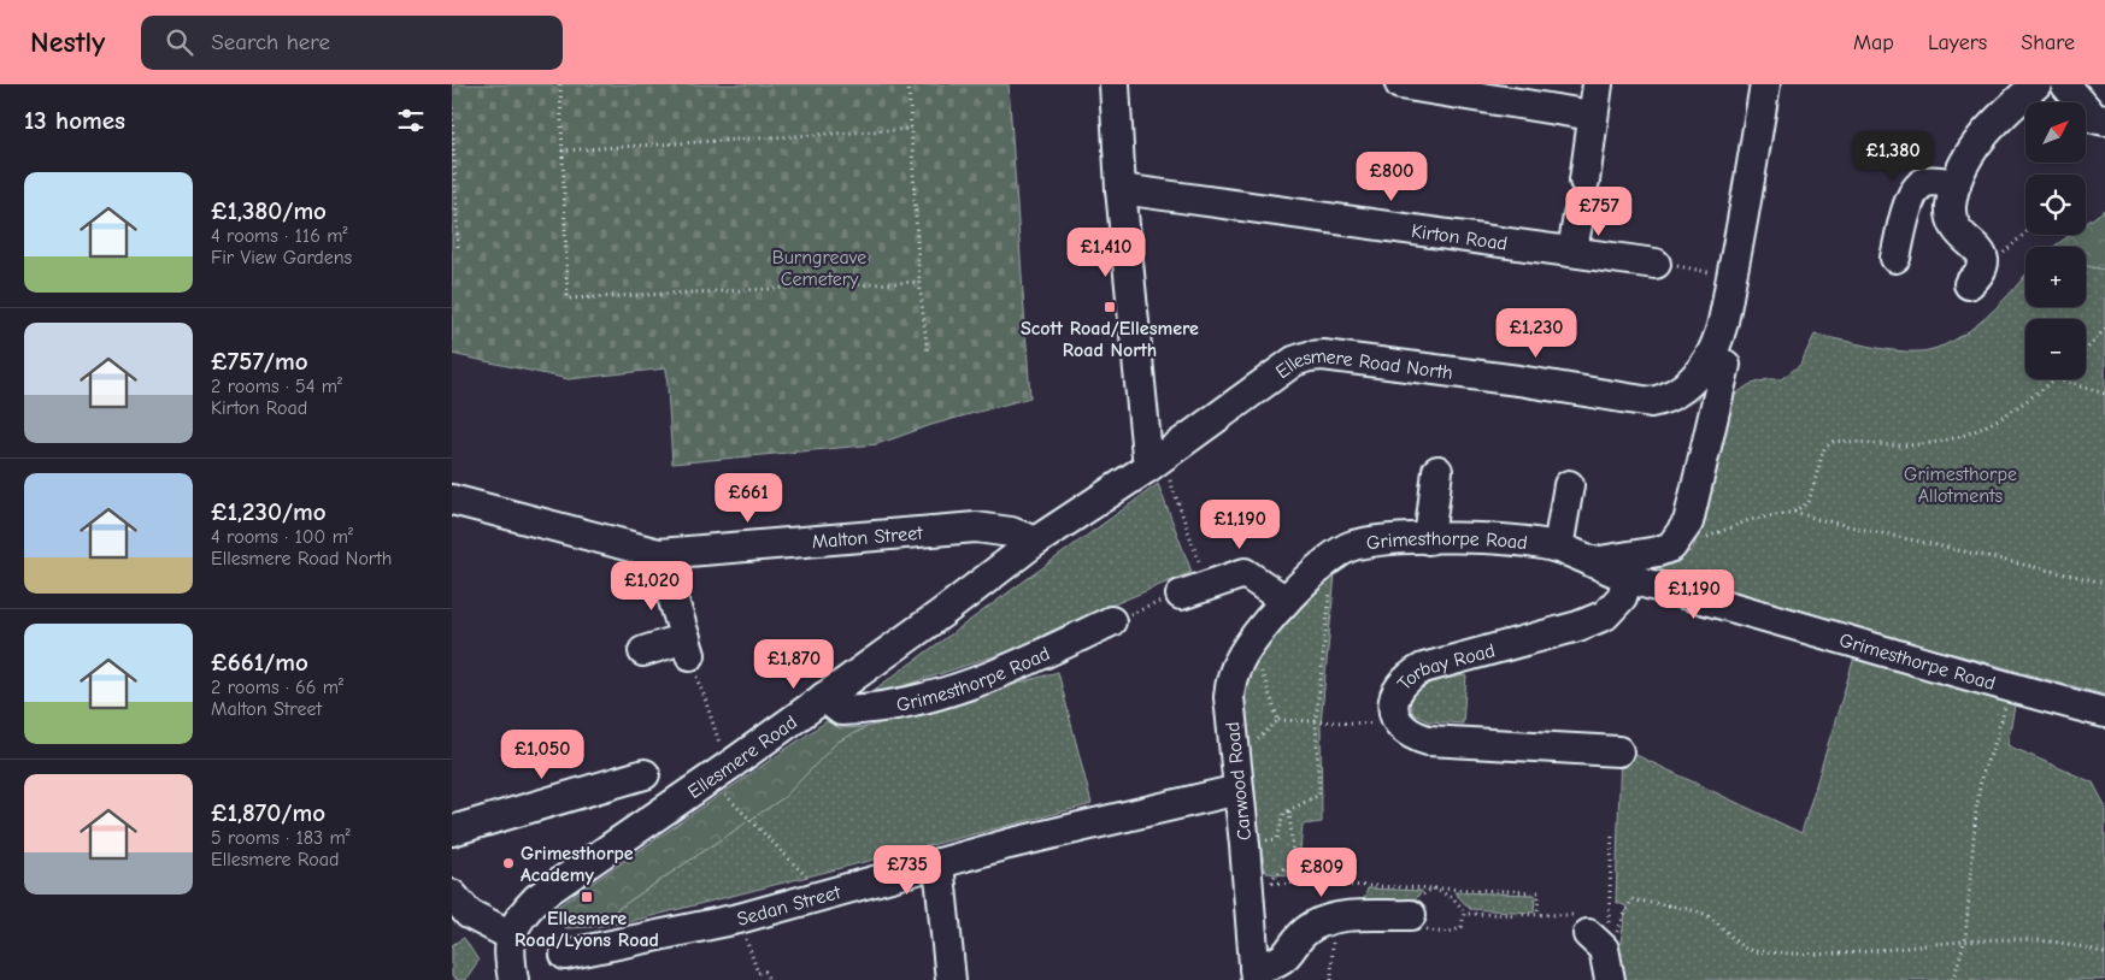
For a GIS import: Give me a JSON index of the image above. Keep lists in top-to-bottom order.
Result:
{
  "streets": {
    "street": [
      "Kirton Road",
      "Ellesmere Road North",
      "Malton Street",
      "Grimesthorpe Road",
      "Torbay Road",
      "Ellesmere Road",
      "Carwood Road",
      "Sedan Street"
    ]
  },
  "crossings": [
    ["Ellesmere Road North", "Ellesmere Road"],
    ["Malton Street", "Ellesmere Road"],
    ["Grimesthorpe Road", "Torbay Road"],
    ["Grimesthorpe Road", "Ellesmere Road"],
    ["Grimesthorpe Road", "Carwood Road"],
    ["Carwood Road", "Sedan Street"]
  ],
  "parks": ["Burngreave Cemetery", "Grimesthorpe Allotments"],
  "places": {
    "transit": ["Scott Road/Ellesmere Road North", "Ellesmere Road/Lyons Road"],
    "other": ["Grimesthorpe Academy"]
  },
  "north": "top right",
  "page": {
    "header": "Nestly",
    "search": "Search here",
    "nav": ["Map", "Layers", "Share"],
    "heading": "13 homes",
    "map_buttons": ["+", "−"],
    "price": [
      "£1,380",
      "£800",
      "£757",
      "£1,410",
      "£1,230",
      "£661",
      "£1,190",
      "£1,020",
      "£1,190",
      "£1,870",
      "£1,050",
      "£735",
      "£809"
    ],
    "list": [
      {
        "name": "£1,380/mo",
        "note": "4 rooms · 116 m² · Fir View Gardens"
      },
      {
        "name": "£757/mo",
        "note": "2 rooms · 54 m² · Kirton Road"
      },
      {
        "name": "£1,230/mo",
        "note": "4 rooms · 100 m² · Ellesmere Road North"
      },
      {
        "name": "£661/mo",
        "note": "2 rooms · 66 m² · Malton Street"
      },
      {
        "name": "£1,870/mo",
        "note": "5 rooms · 183 m² · Ellesmere Road"
      }
    ]
  }
}
